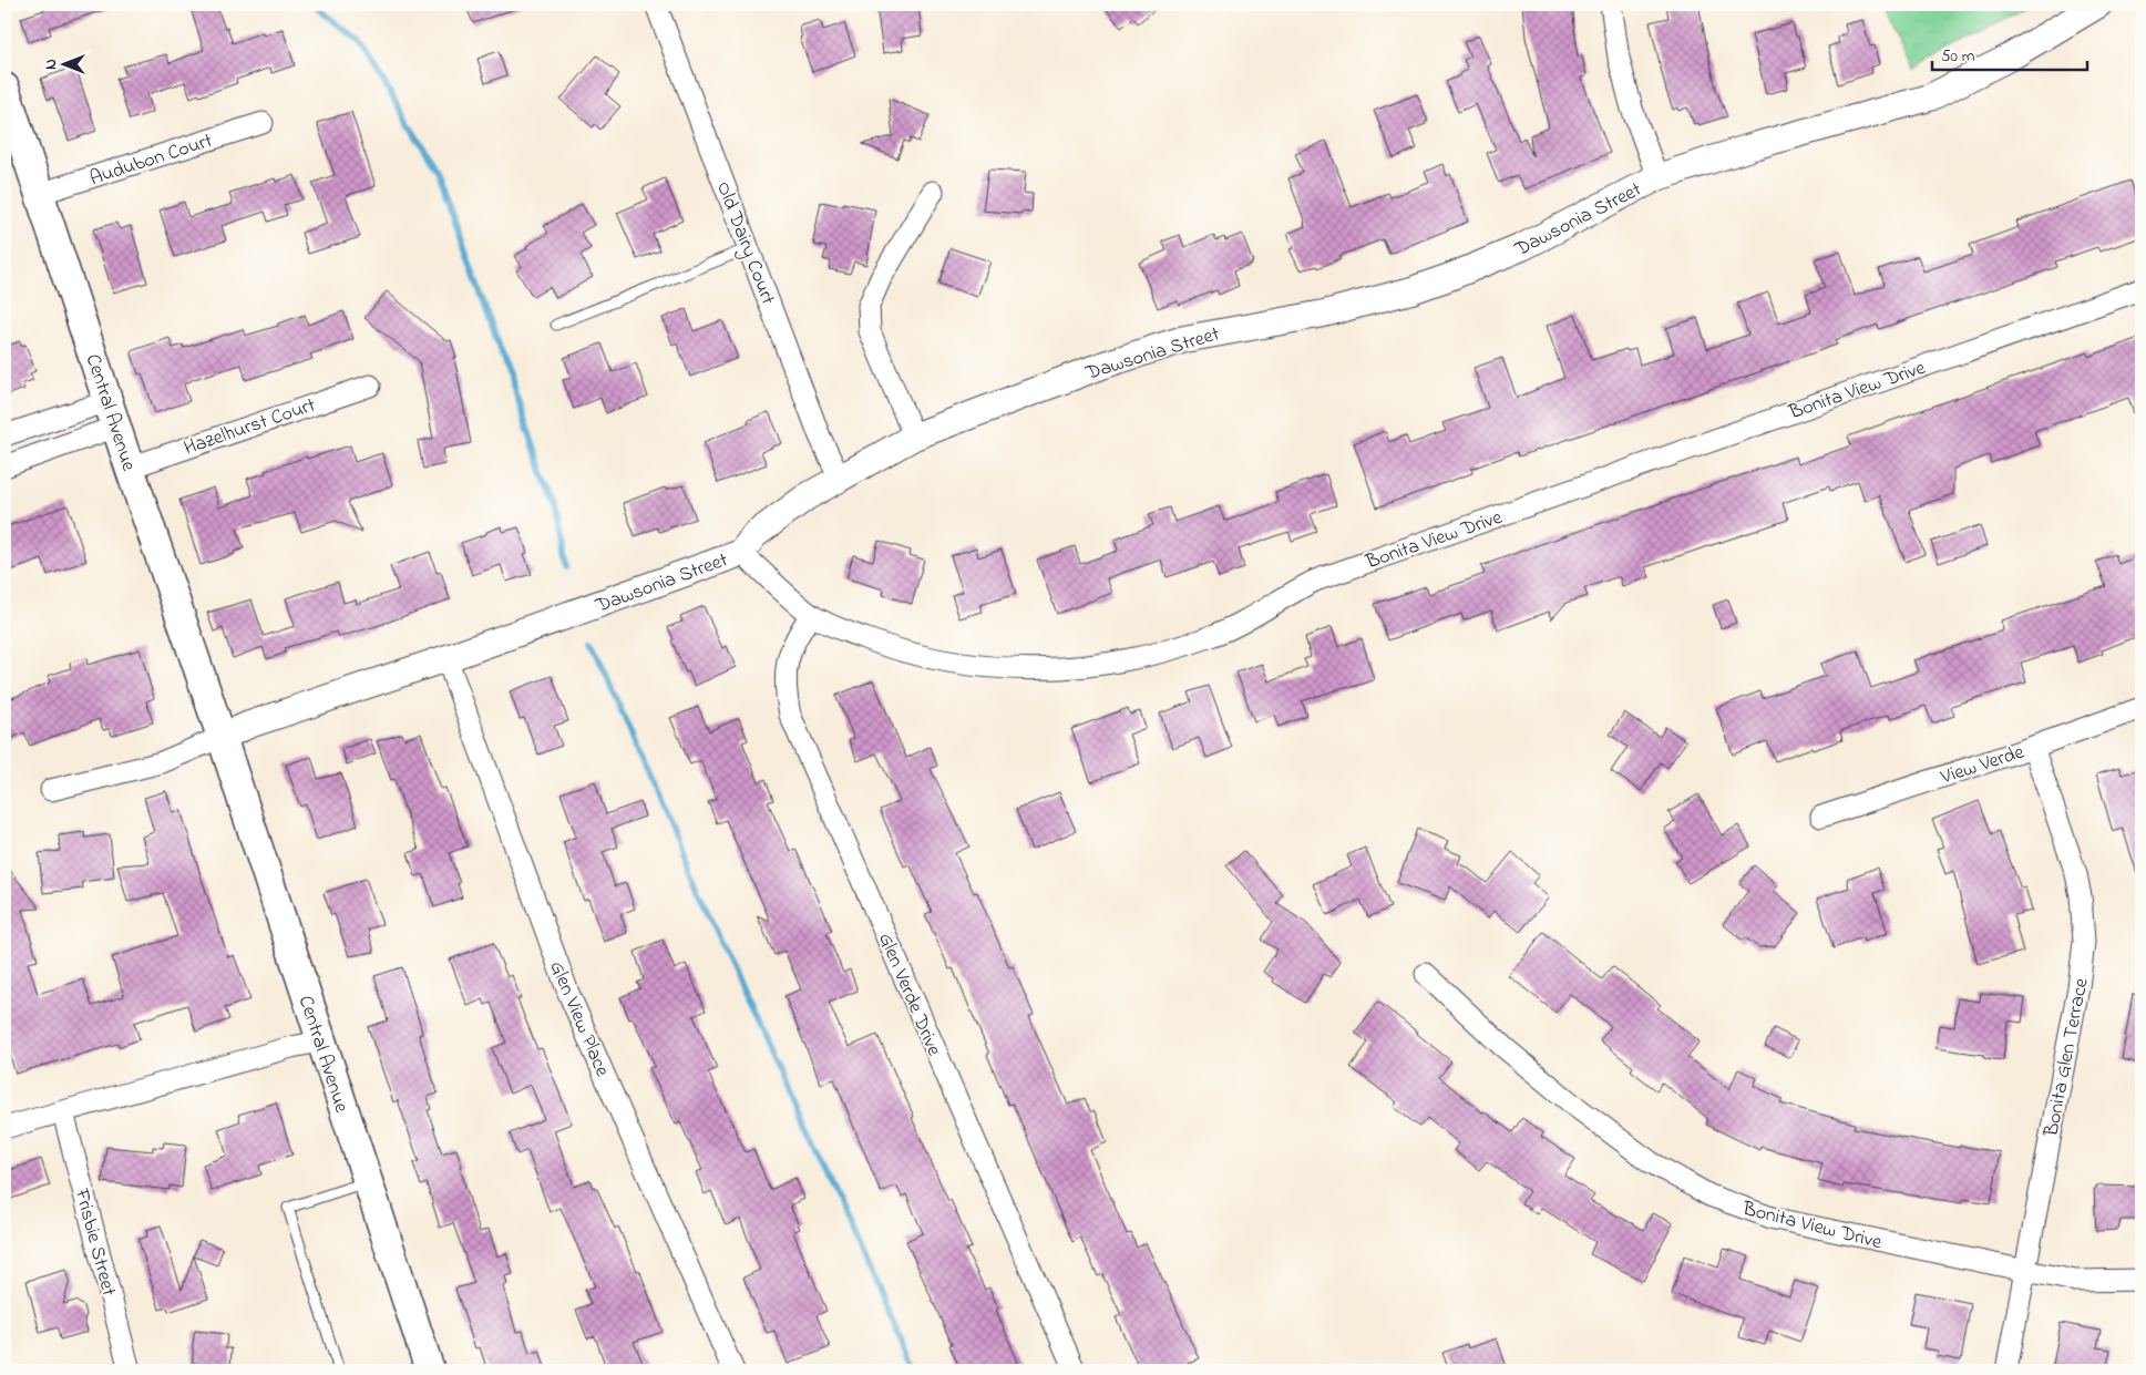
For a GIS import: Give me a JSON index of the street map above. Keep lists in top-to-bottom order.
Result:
{
  "streets": {
    "main road": ["Central Avenue"],
    "street": [
      "Audubon Court",
      "Dawsonia Street",
      "Old Dairy Court",
      "Bonita View Drive",
      "Hazelhurst Court",
      "View Verde",
      "Glen Verde Drive",
      "Glen View Place",
      "Bonita Glen Terrace",
      "Frisbie Street"
    ]
  },
  "crossings": [
    ["Audubon Court", "Central Avenue"],
    ["Dawsonia Street", "Old Dairy Court"],
    ["Dawsonia Street", "Bonita View Drive"],
    ["Dawsonia Street", "Central Avenue"],
    ["Dawsonia Street", "Glen View Place"],
    ["Bonita View Drive", "Glen Verde Drive"],
    ["Bonita View Drive", "Bonita Glen Terrace"],
    ["Central Avenue", "Hazelhurst Court"],
    ["View Verde", "Bonita Glen Terrace"]
  ],
  "scale_bar": "50 m",
  "north": "left"
}
